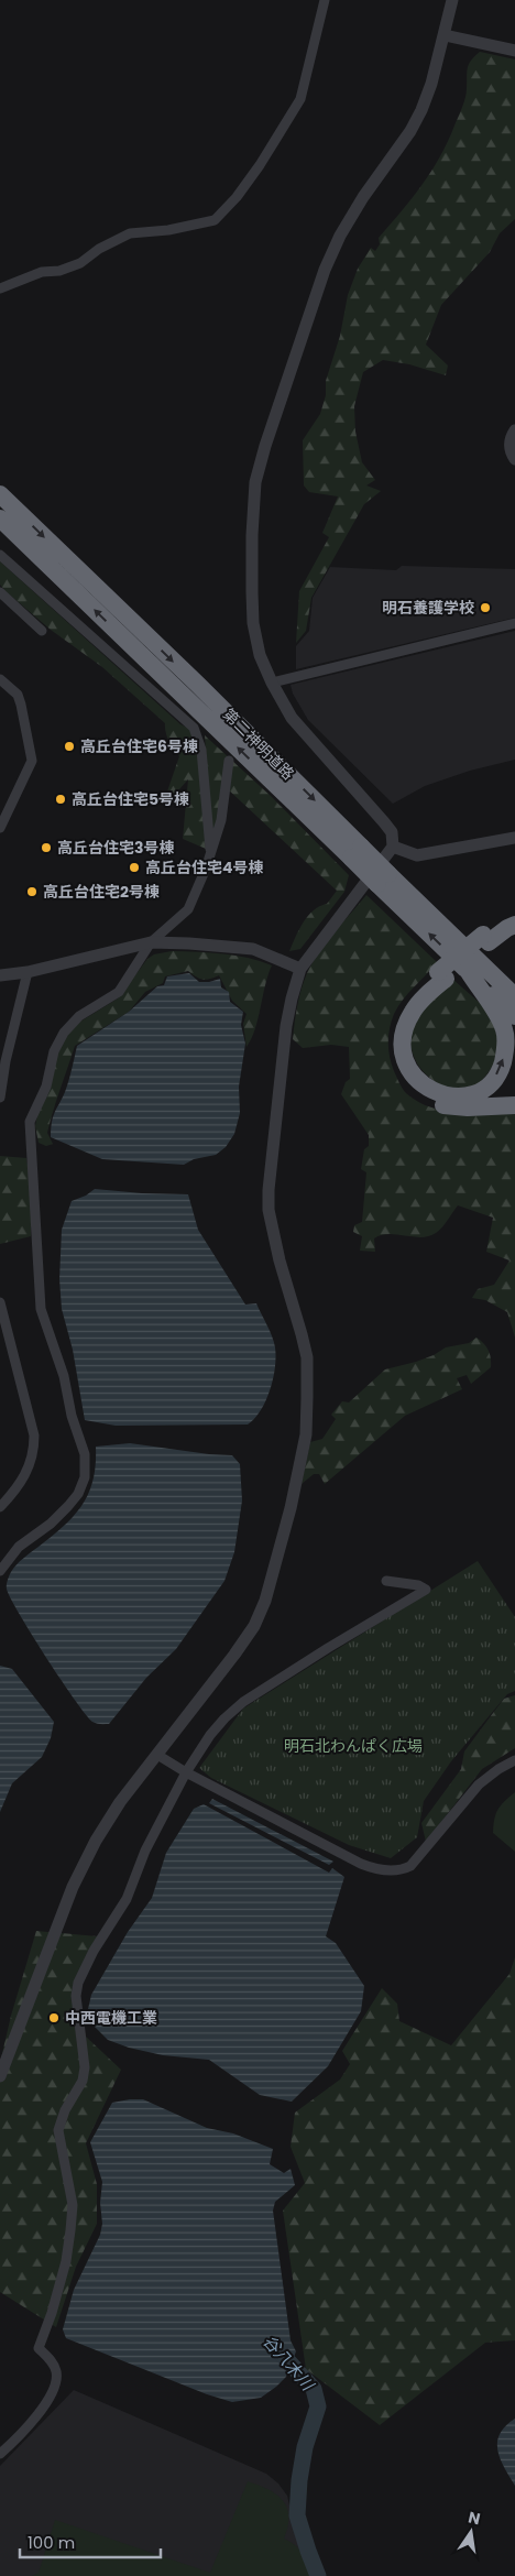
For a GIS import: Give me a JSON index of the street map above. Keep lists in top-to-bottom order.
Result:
{
  "streets": {
    "highway": ["第二神明道路"]
  },
  "water": ["谷八木川"],
  "parks": ["明石北わんぱく広場"],
  "places": [
    "明石養護学校",
    "高丘台住宅6号棟",
    "高丘台住宅5号棟",
    "高丘台住宅3号棟",
    "高丘台住宅4号棟",
    "高丘台住宅2号棟",
    "中西電機工業"
  ],
  "scale_bar": "100 m",
  "north": "top"
}
